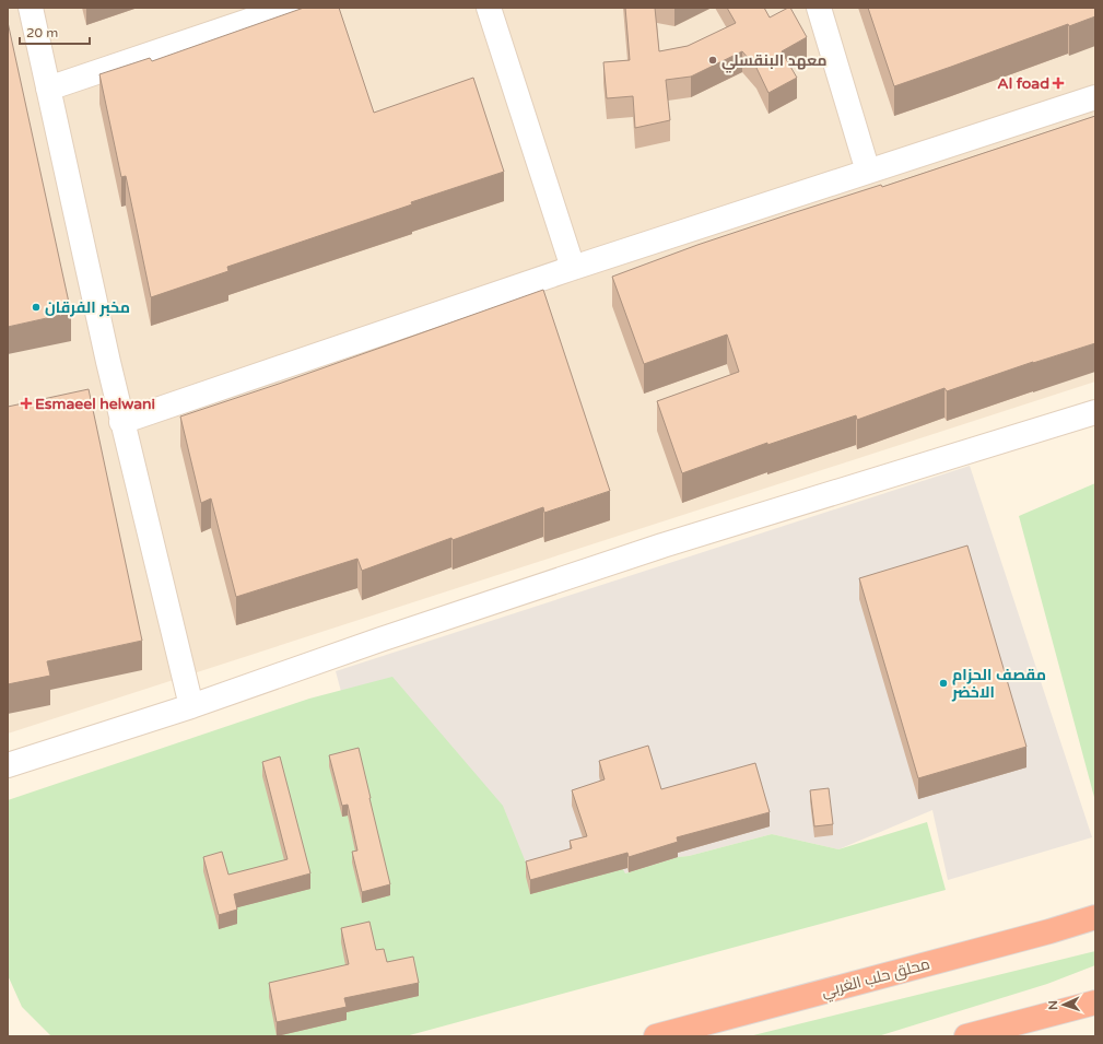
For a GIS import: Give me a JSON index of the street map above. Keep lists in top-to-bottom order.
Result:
{
  "streets": {
    "highway": ["محلق حلب الغربي"]
  },
  "places": {
    "other": ["معهد البنقسلي", "مخبر الفرقان", "مقصف الحزام الاخضر"],
    "health": ["Al foad", "Esmaeel helwani"]
  },
  "scale_bar": "20 m",
  "north": "left"
}
